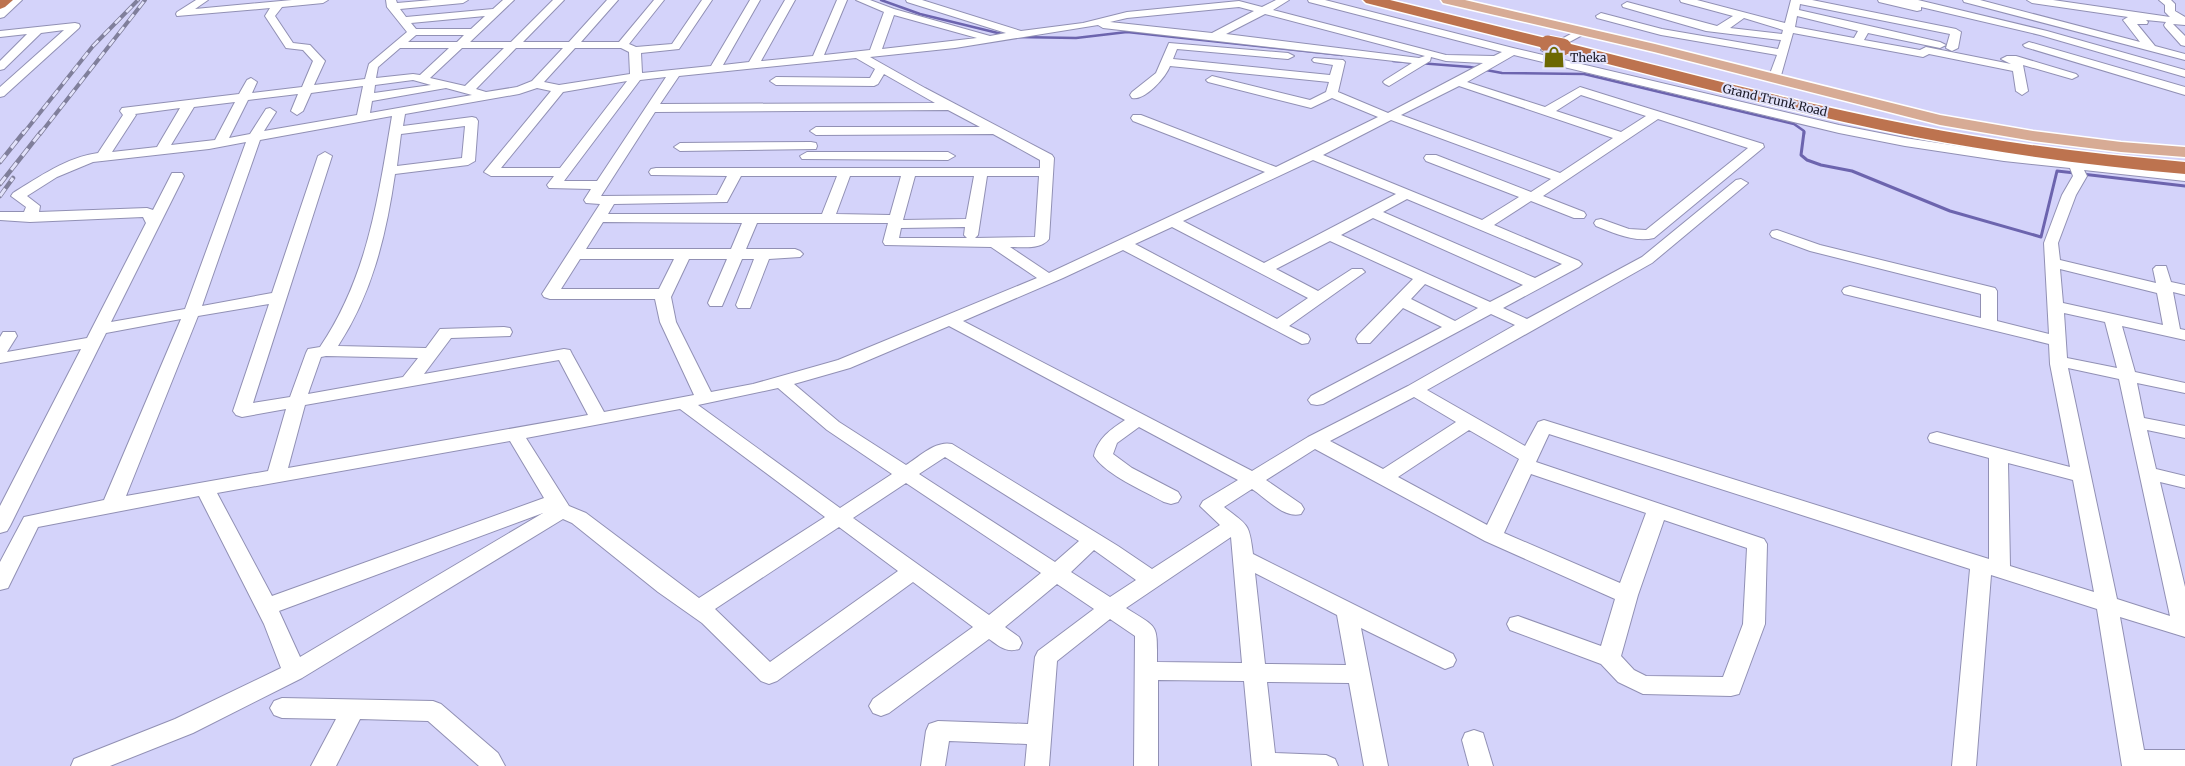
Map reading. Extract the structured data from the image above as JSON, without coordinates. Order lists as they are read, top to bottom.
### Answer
{
  "streets": {
    "highway": ["Grand Trunk Road"]
  },
  "places": {
    "shop": ["Theka"]
  }
}
